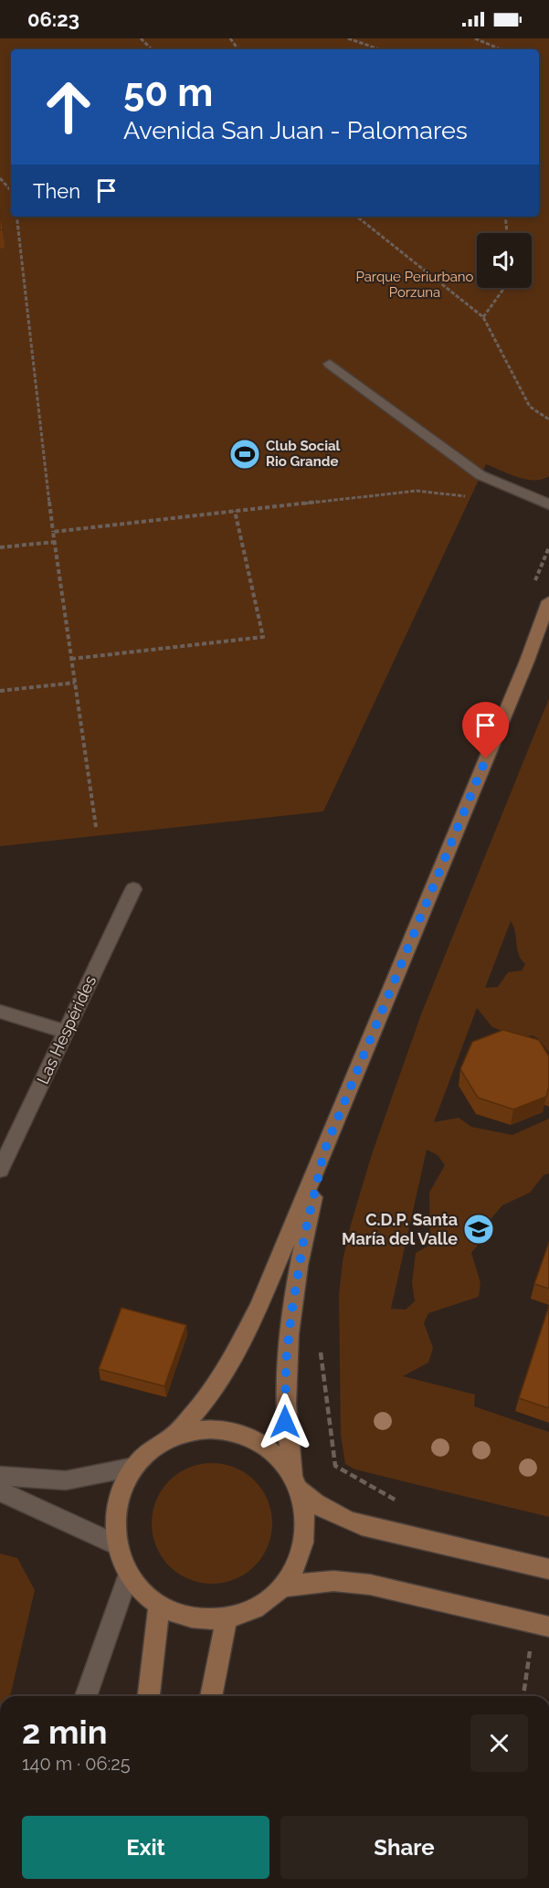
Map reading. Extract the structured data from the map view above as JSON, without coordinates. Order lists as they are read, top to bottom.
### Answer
{
  "streets": {
    "street": ["Las Hespérides"]
  },
  "parks": ["Parque Periurbano Porzuna"],
  "places": {
    "sports": ["Club Social Rio Grande"],
    "school or university": ["C.D.P. Santa María del Valle"]
  },
  "page": {
    "status": "06:23",
    "turn": ["50 m", "Avenida San Juan - Palomares"],
    "then": "Then",
    "heading": ["2 min", "140 m · 06:25"],
    "buttons": ["Exit", "Share"]
  }
}
